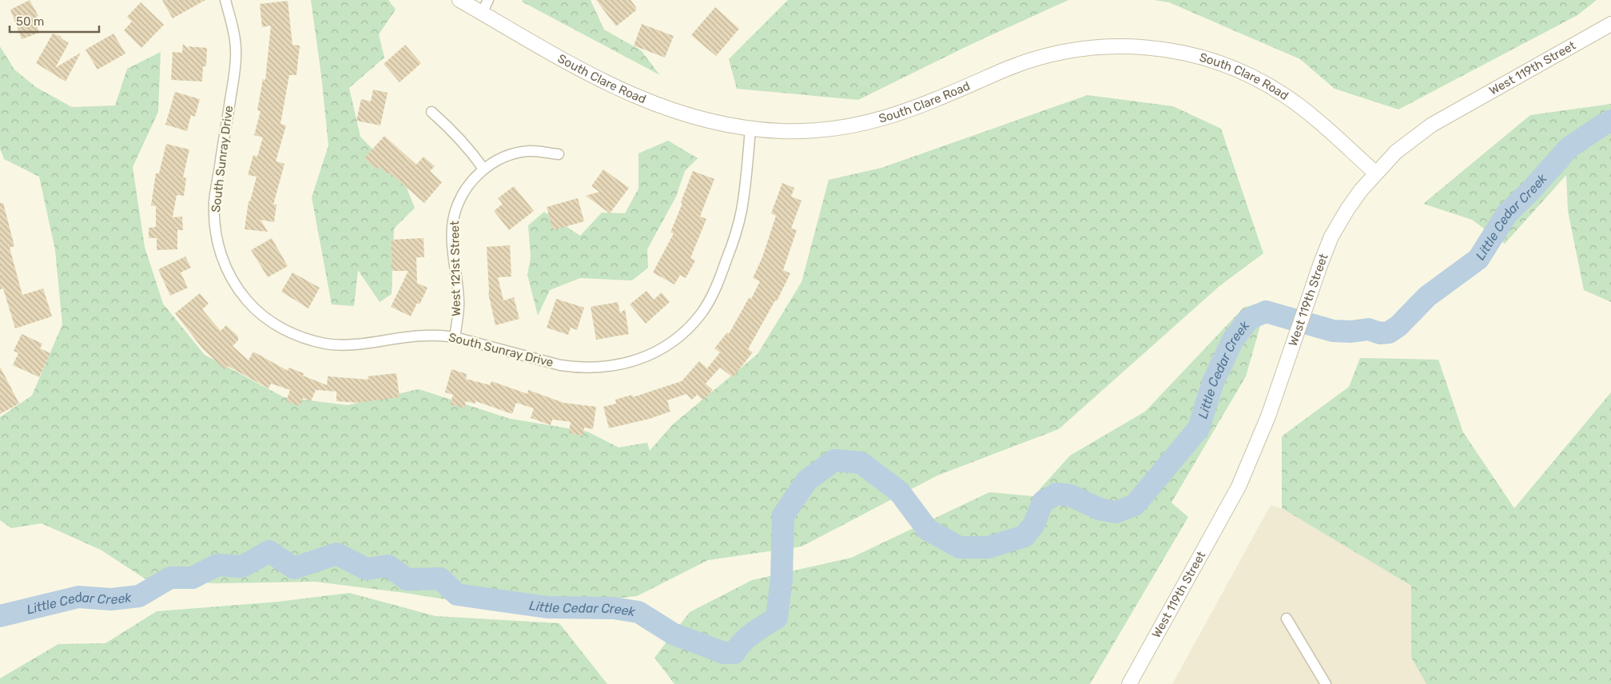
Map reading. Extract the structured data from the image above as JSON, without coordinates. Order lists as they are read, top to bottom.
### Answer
{
  "streets": {
    "street": [
      "West 119th Street",
      "South Clare Road",
      "South Sunray Drive",
      "West 121st Street"
    ]
  },
  "crossings": [
    ["West 119th Street", "South Clare Road"],
    ["South Clare Road", "South Sunray Drive"],
    ["South Sunray Drive", "West 121st Street"]
  ],
  "water": ["Little Cedar Creek"],
  "scale_bar": "50 m"
}
